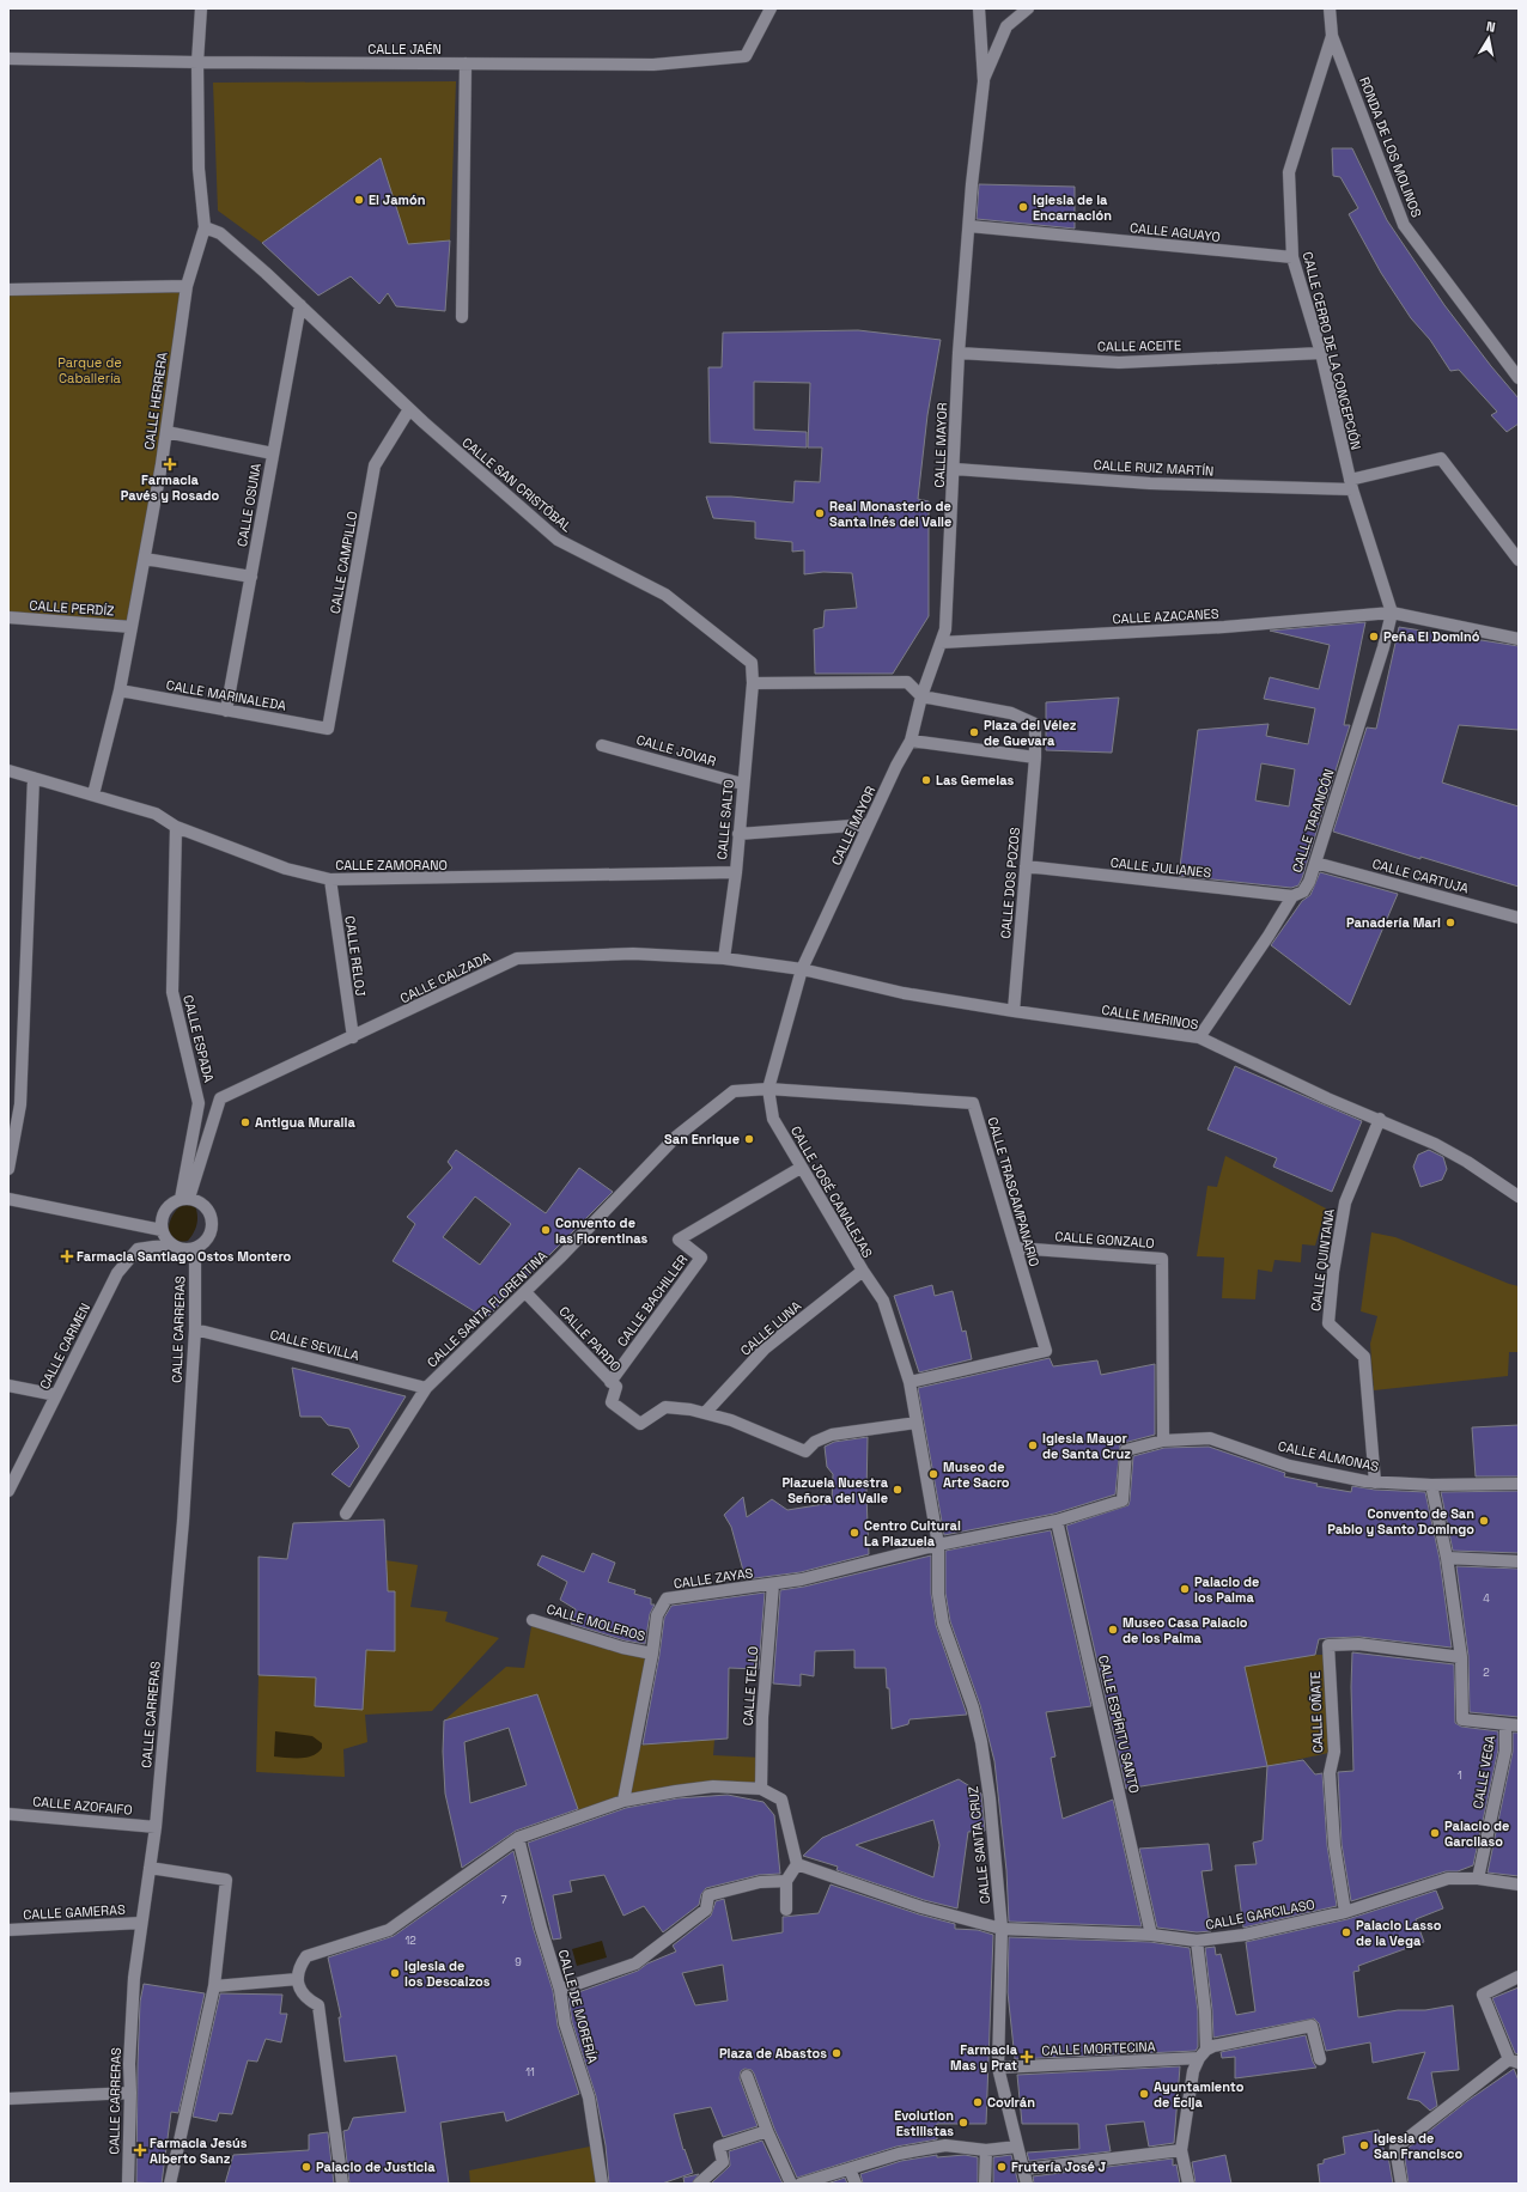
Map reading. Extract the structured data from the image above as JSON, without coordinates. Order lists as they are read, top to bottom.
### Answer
{
  "streets": {
    "street": [
      "CALLE JAÉN",
      "RONDA DE LOS MOLINOS",
      "CALLE AGUAYO",
      "CALLE ACEITE",
      "CALLE CERRO DE LA CONCEPCIÓN",
      "CALLE HERRERA",
      "CALLE MAYOR",
      "CALLE RUIZ MARTÍN",
      "CALLE SAN CRISTÓBAL",
      "CALLE OSUNA",
      "CALLE CAMPILLO",
      "CALLE PERDÍZ",
      "CALLE AZACANES",
      "CALLE MARINALEDA",
      "CALLE JOVAR",
      "CALLE SALTO",
      "CALLE TARANCÓN",
      "CALLE ZAMORANO",
      "CALLE JULIANES",
      "CALLE CARTUJA",
      "CALLE DOS POZOS",
      "CALLE RELOJ",
      "CALLE CALZADA",
      "CALLE MERINOS",
      "CALLE ESPADA",
      "CALLE JOSÉ CANALEJAS",
      "CALLE TRASCAMPANARIO",
      "CALLE GONZALO",
      "CALLE QUINTANA",
      "CALLE BACHILLER",
      "CALLE SANTA FLORENTINA",
      "CALLE LUNA",
      "CALLE CARRERAS",
      "CALLE PARDO",
      "CALLE SEVILLA",
      "CALLE CARMEN",
      "CALLE ALMONAS",
      "CALLE ZAYAS",
      "CALLE MOLEROS",
      "CALLE TELLO",
      "CALLE OÑATE",
      "CALLE ESPÍRITU SANTO",
      "CALLE VEGA",
      "CALLE AZOFAIFO",
      "CALLE SANTA CRUZ",
      "CALLE GAMERAS",
      "CALLE GARCILASO",
      "CALLE DE MORERÍA",
      "CALLE MORTECINA"
    ]
  },
  "crossings": [
    ["CALLE JAÉN", "CALLE HERRERA"],
    ["RONDA DE LOS MOLINOS", "CALLE CERRO DE LA CONCEPCIÓN"],
    ["CALLE AGUAYO", "CALLE CERRO DE LA CONCEPCIÓN"],
    ["CALLE AGUAYO", "CALLE MAYOR"],
    ["CALLE ACEITE", "CALLE CERRO DE LA CONCEPCIÓN"],
    ["CALLE ACEITE", "CALLE MAYOR"],
    ["CALLE CERRO DE LA CONCEPCIÓN", "CALLE RUIZ MARTÍN"],
    ["CALLE CERRO DE LA CONCEPCIÓN", "CALLE AZACANES"],
    ["CALLE CERRO DE LA CONCEPCIÓN", "CALLE TARANCÓN"],
    ["CALLE HERRERA", "CALLE SAN CRISTÓBAL"],
    ["CALLE HERRERA", "CALLE PERDÍZ"],
    ["CALLE HERRERA", "CALLE MARINALEDA"],
    ["CALLE HERRERA", "CALLE ZAMORANO"],
    ["CALLE MAYOR", "CALLE RUIZ MARTÍN"],
    ["CALLE MAYOR", "CALLE AZACANES"],
    ["CALLE MAYOR", "CALLE DOS POZOS"],
    ["CALLE MAYOR", "CALLE CALZADA"],
    ["CALLE MAYOR", "CALLE MERINOS"],
    ["CALLE MAYOR", "CALLE JOSÉ CANALEJAS"],
    ["CALLE SAN CRISTÓBAL", "CALLE OSUNA"],
    ["CALLE SAN CRISTÓBAL", "CALLE CAMPILLO"],
    ["CALLE SAN CRISTÓBAL", "CALLE SALTO"],
    ["CALLE OSUNA", "CALLE MARINALEDA"],
    ["CALLE CAMPILLO", "CALLE MARINALEDA"],
    ["CALLE AZACANES", "CALLE TARANCÓN"],
    ["CALLE JOVAR", "CALLE SALTO"],
    ["CALLE SALTO", "CALLE ZAMORANO"],
    ["CALLE SALTO", "CALLE CALZADA"],
    ["CALLE TARANCÓN", "CALLE JULIANES"],
    ["CALLE TARANCÓN", "CALLE CARTUJA"],
    ["CALLE TARANCÓN", "CALLE MERINOS"],
    ["CALLE ZAMORANO", "CALLE RELOJ"],
    ["CALLE ZAMORANO", "CALLE ESPADA"],
    ["CALLE JULIANES", "CALLE DOS POZOS"],
    ["CALLE DOS POZOS", "CALLE MERINOS"],
    ["CALLE RELOJ", "CALLE CALZADA"],
    ["CALLE CALZADA", "CALLE MERINOS"],
    ["CALLE CALZADA", "CALLE ESPADA"],
    ["CALLE CALZADA", "CALLE JOSÉ CANALEJAS"],
    ["CALLE CALZADA", "CALLE CARRERAS"],
    ["CALLE CALZADA", "CALLE CARMEN"],
    ["CALLE MERINOS", "CALLE JOSÉ CANALEJAS"],
    ["CALLE MERINOS", "CALLE QUINTANA"],
    ["CALLE ESPADA", "CALLE CARRERAS"],
    ["CALLE ESPADA", "CALLE CARMEN"],
    ["CALLE JOSÉ CANALEJAS", "CALLE TRASCAMPANARIO"],
    ["CALLE JOSÉ CANALEJAS", "CALLE BACHILLER"],
    ["CALLE JOSÉ CANALEJAS", "CALLE SANTA FLORENTINA"],
    ["CALLE JOSÉ CANALEJAS", "CALLE LUNA"],
    ["CALLE TRASCAMPANARIO", "CALLE GONZALO"],
    ["CALLE TRASCAMPANARIO", "CALLE SANTA FLORENTINA"],
    ["CALLE GONZALO", "CALLE ALMONAS"],
    ["CALLE QUINTANA", "CALLE ALMONAS"],
    ["CALLE BACHILLER", "CALLE PARDO"],
    ["CALLE SANTA FLORENTINA", "CALLE PARDO"],
    ["CALLE SANTA FLORENTINA", "CALLE SEVILLA"],
    ["CALLE LUNA", "CALLE PARDO"],
    ["CALLE CARRERAS", "CALLE SEVILLA"],
    ["CALLE CARRERAS", "CALLE CARMEN"],
    ["CALLE CARRERAS", "CALLE AZOFAIFO"],
    ["CALLE CARRERAS", "CALLE GAMERAS"],
    ["CALLE ALMONAS", "CALLE ZAYAS"],
    ["CALLE ALMONAS", "CALLE ESPÍRITU SANTO"],
    ["CALLE ZAYAS", "CALLE MOLEROS"],
    ["CALLE ZAYAS", "CALLE TELLO"],
    ["CALLE ZAYAS", "CALLE ESPÍRITU SANTO"],
    ["CALLE ZAYAS", "CALLE SANTA CRUZ"],
    ["CALLE OÑATE", "CALLE GARCILASO"],
    ["CALLE ESPÍRITU SANTO", "CALLE GARCILASO"],
    ["CALLE VEGA", "CALLE GARCILASO"],
    ["CALLE SANTA CRUZ", "CALLE GARCILASO"],
    ["CALLE SANTA CRUZ", "CALLE MORTECINA"]
  ],
  "parks": ["Parque de Caballería"],
  "places": {
    "other": [
      "El Jamón",
      "Iglesia de la Encarnación",
      "Real Monasterio de Santa Inés del Valle",
      "Peña El Dominó",
      "Plaza del Vélez de Guevara",
      "Las Gemelas",
      "Panadería Mari",
      "Antigua Muralla",
      "San Enrique",
      "Convento de las Florentinas",
      "Iglesia Mayor de Santa Cruz",
      "Museo de Arte Sacro",
      "Plazuela Nuestra Señora del Valle",
      "Convento de San Pablo y Santo Domingo",
      "Centro Cultural La Plazuela",
      "Palacio de los Palma",
      "Museo Casa Palacio de los Palma",
      "Palacio de Garcilaso",
      "Palacio Lasso de la Vega",
      "Iglesia de los Descalzos",
      "Plaza de Abastos",
      "Ayuntamiento de Écija",
      "Covirán",
      "Evolution Estilistas",
      "Iglesia de San Francisco",
      "Palacio de Justicia",
      "Frutería José J"
    ],
    "health": [
      "Farmacia Pavés y Rosado",
      "Farmacia Santiago Ostos Montero",
      "Farmacia Mas y Prat",
      "Farmacia Jesús Alberto Sanz"
    ]
  },
  "house_numbers": [
    "4",
    "2",
    "1",
    "7",
    "12",
    "9",
    "11"
  ],
  "north": "top"
}
